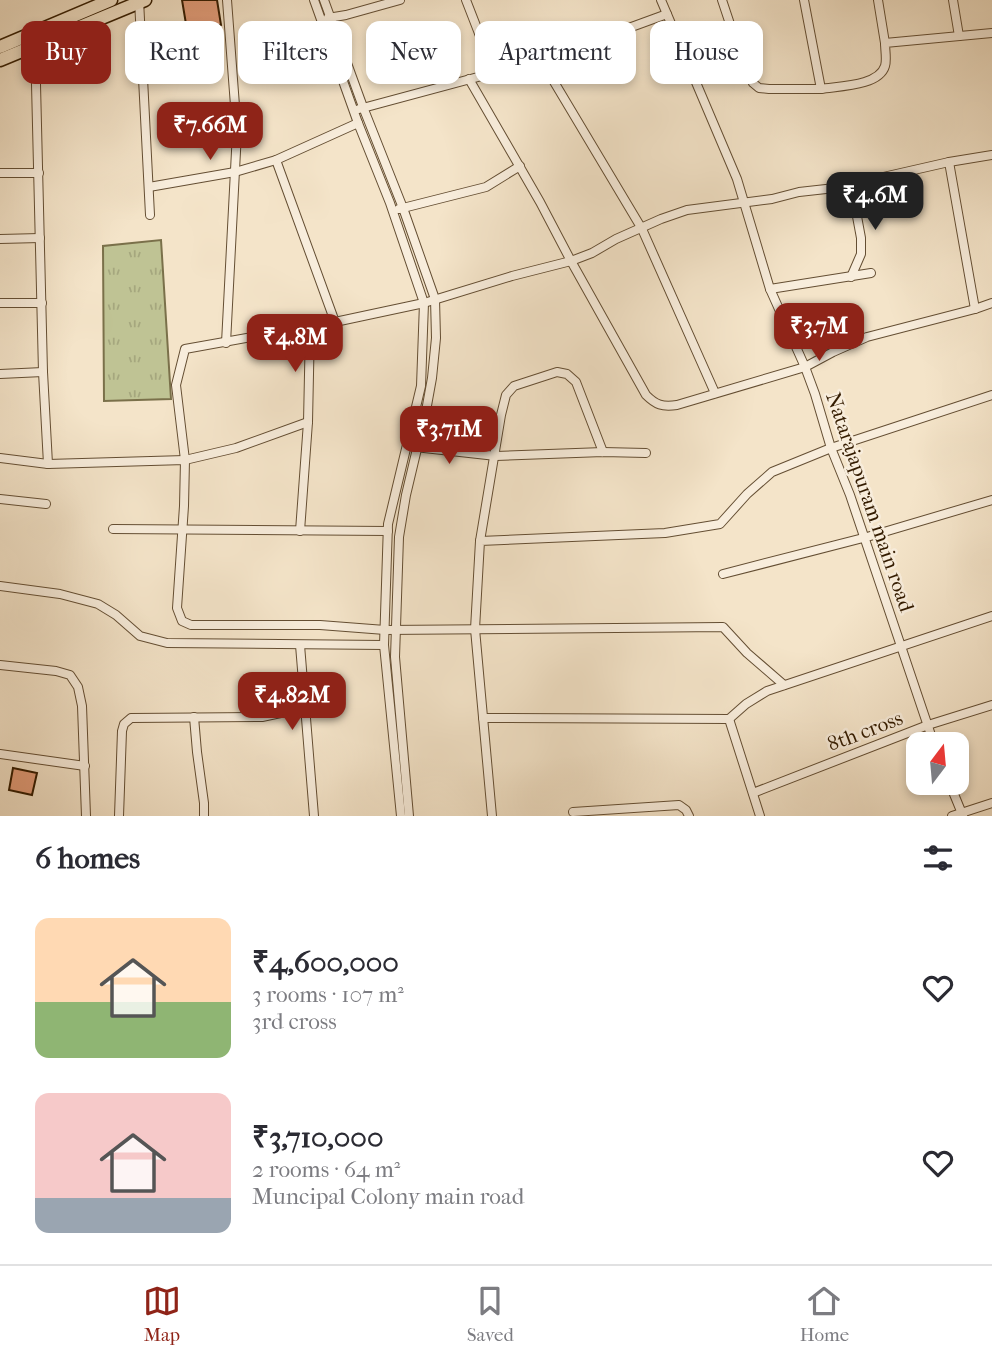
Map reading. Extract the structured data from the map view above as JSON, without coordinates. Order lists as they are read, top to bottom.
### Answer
{
  "streets": {
    "street": ["Natarajapuram main road", "8th cross"]
  },
  "crossings": [
    ["Natarajapuram main road", "8th cross"]
  ],
  "north": "top",
  "page": {
    "chip": [
      "Buy",
      "Rent",
      "Filters",
      "New",
      "Apartment",
      "House"
    ],
    "price": [
      "₹7.66M",
      "₹4.6M",
      "₹3.7M",
      "₹4.8M",
      "₹3.71M",
      "₹4.82M"
    ],
    "heading": "6 homes",
    "list": [
      {
        "name": "₹4,600,000",
        "note": "3 rooms · 107 m² · 3rd cross"
      },
      {
        "name": "₹3,710,000",
        "note": "2 rooms · 64 m² · Muncipal Colony main road"
      }
    ],
    "tabs": ["Map", "Saved", "Home"]
  }
}
